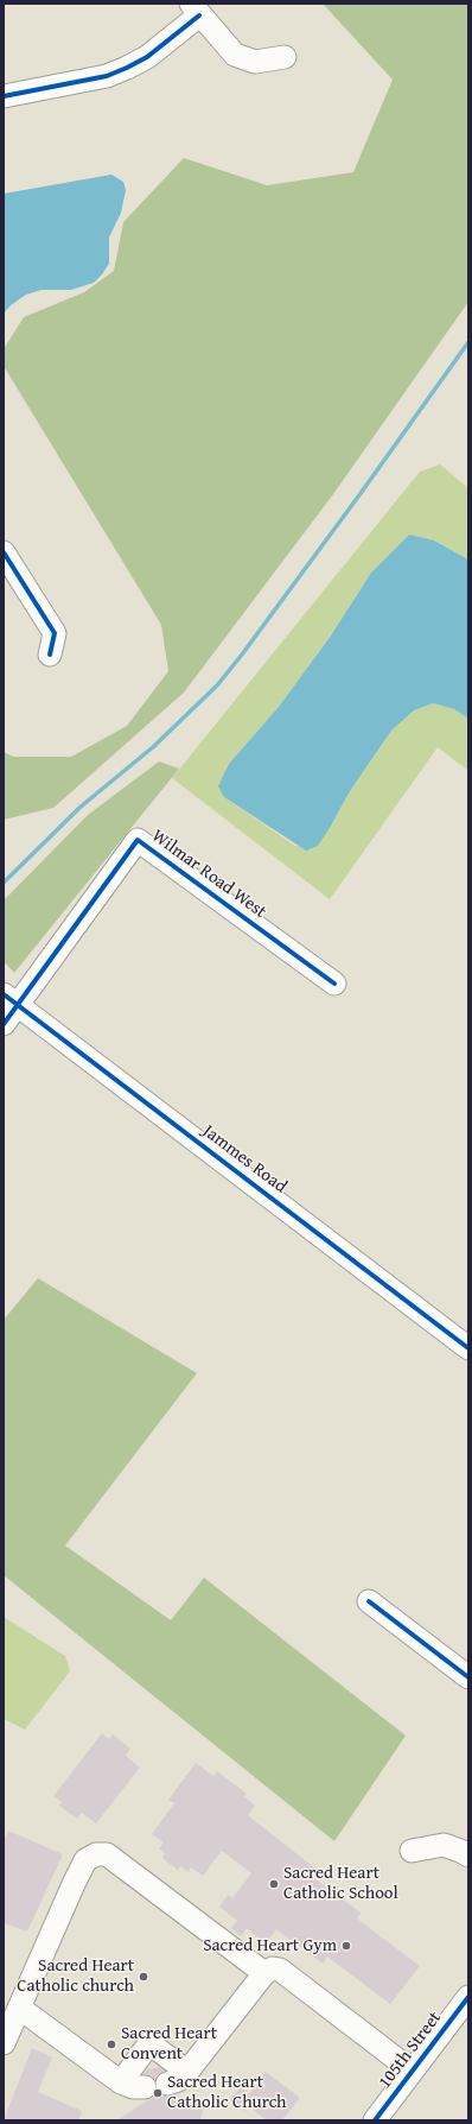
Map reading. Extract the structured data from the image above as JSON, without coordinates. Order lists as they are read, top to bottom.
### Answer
{
  "streets": {
    "street": ["Wilmar Road West", "Jammes Road", "105th Street"]
  },
  "crossings": [
    ["Wilmar Road West", "Jammes Road"]
  ],
  "places": [
    "Sacred Heart Catholic School",
    "Sacred Heart Gym",
    "Sacred Heart Catholic church",
    "Sacred Heart Convent",
    "Sacred Heart Catholic Church"
  ]
}
